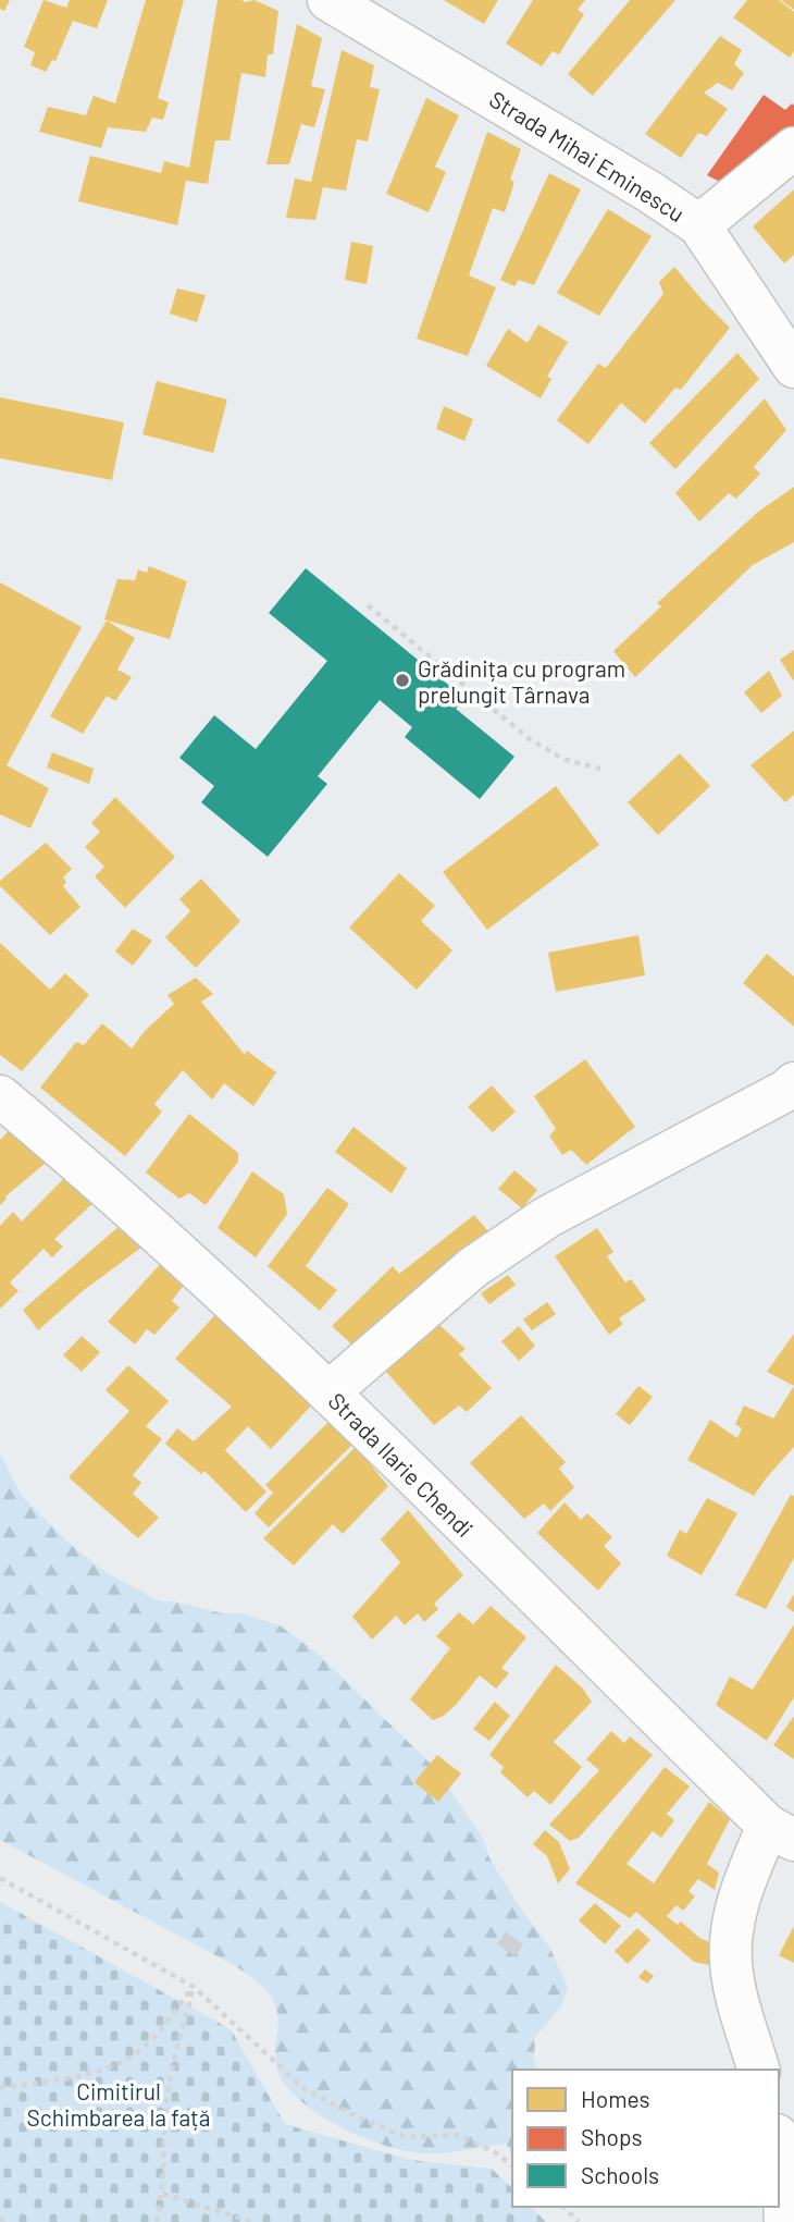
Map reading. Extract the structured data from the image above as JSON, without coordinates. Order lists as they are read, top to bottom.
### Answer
{
  "streets": {
    "street": ["Strada Mihai Eminescu", "Strada Ilarie Chendi"]
  },
  "parks": ["Cimitirul Schimbarea la față"],
  "places": ["Grădinița cu program prelungit Târnava"],
  "legend": ["Homes", "Shops", "Schools"]
}
